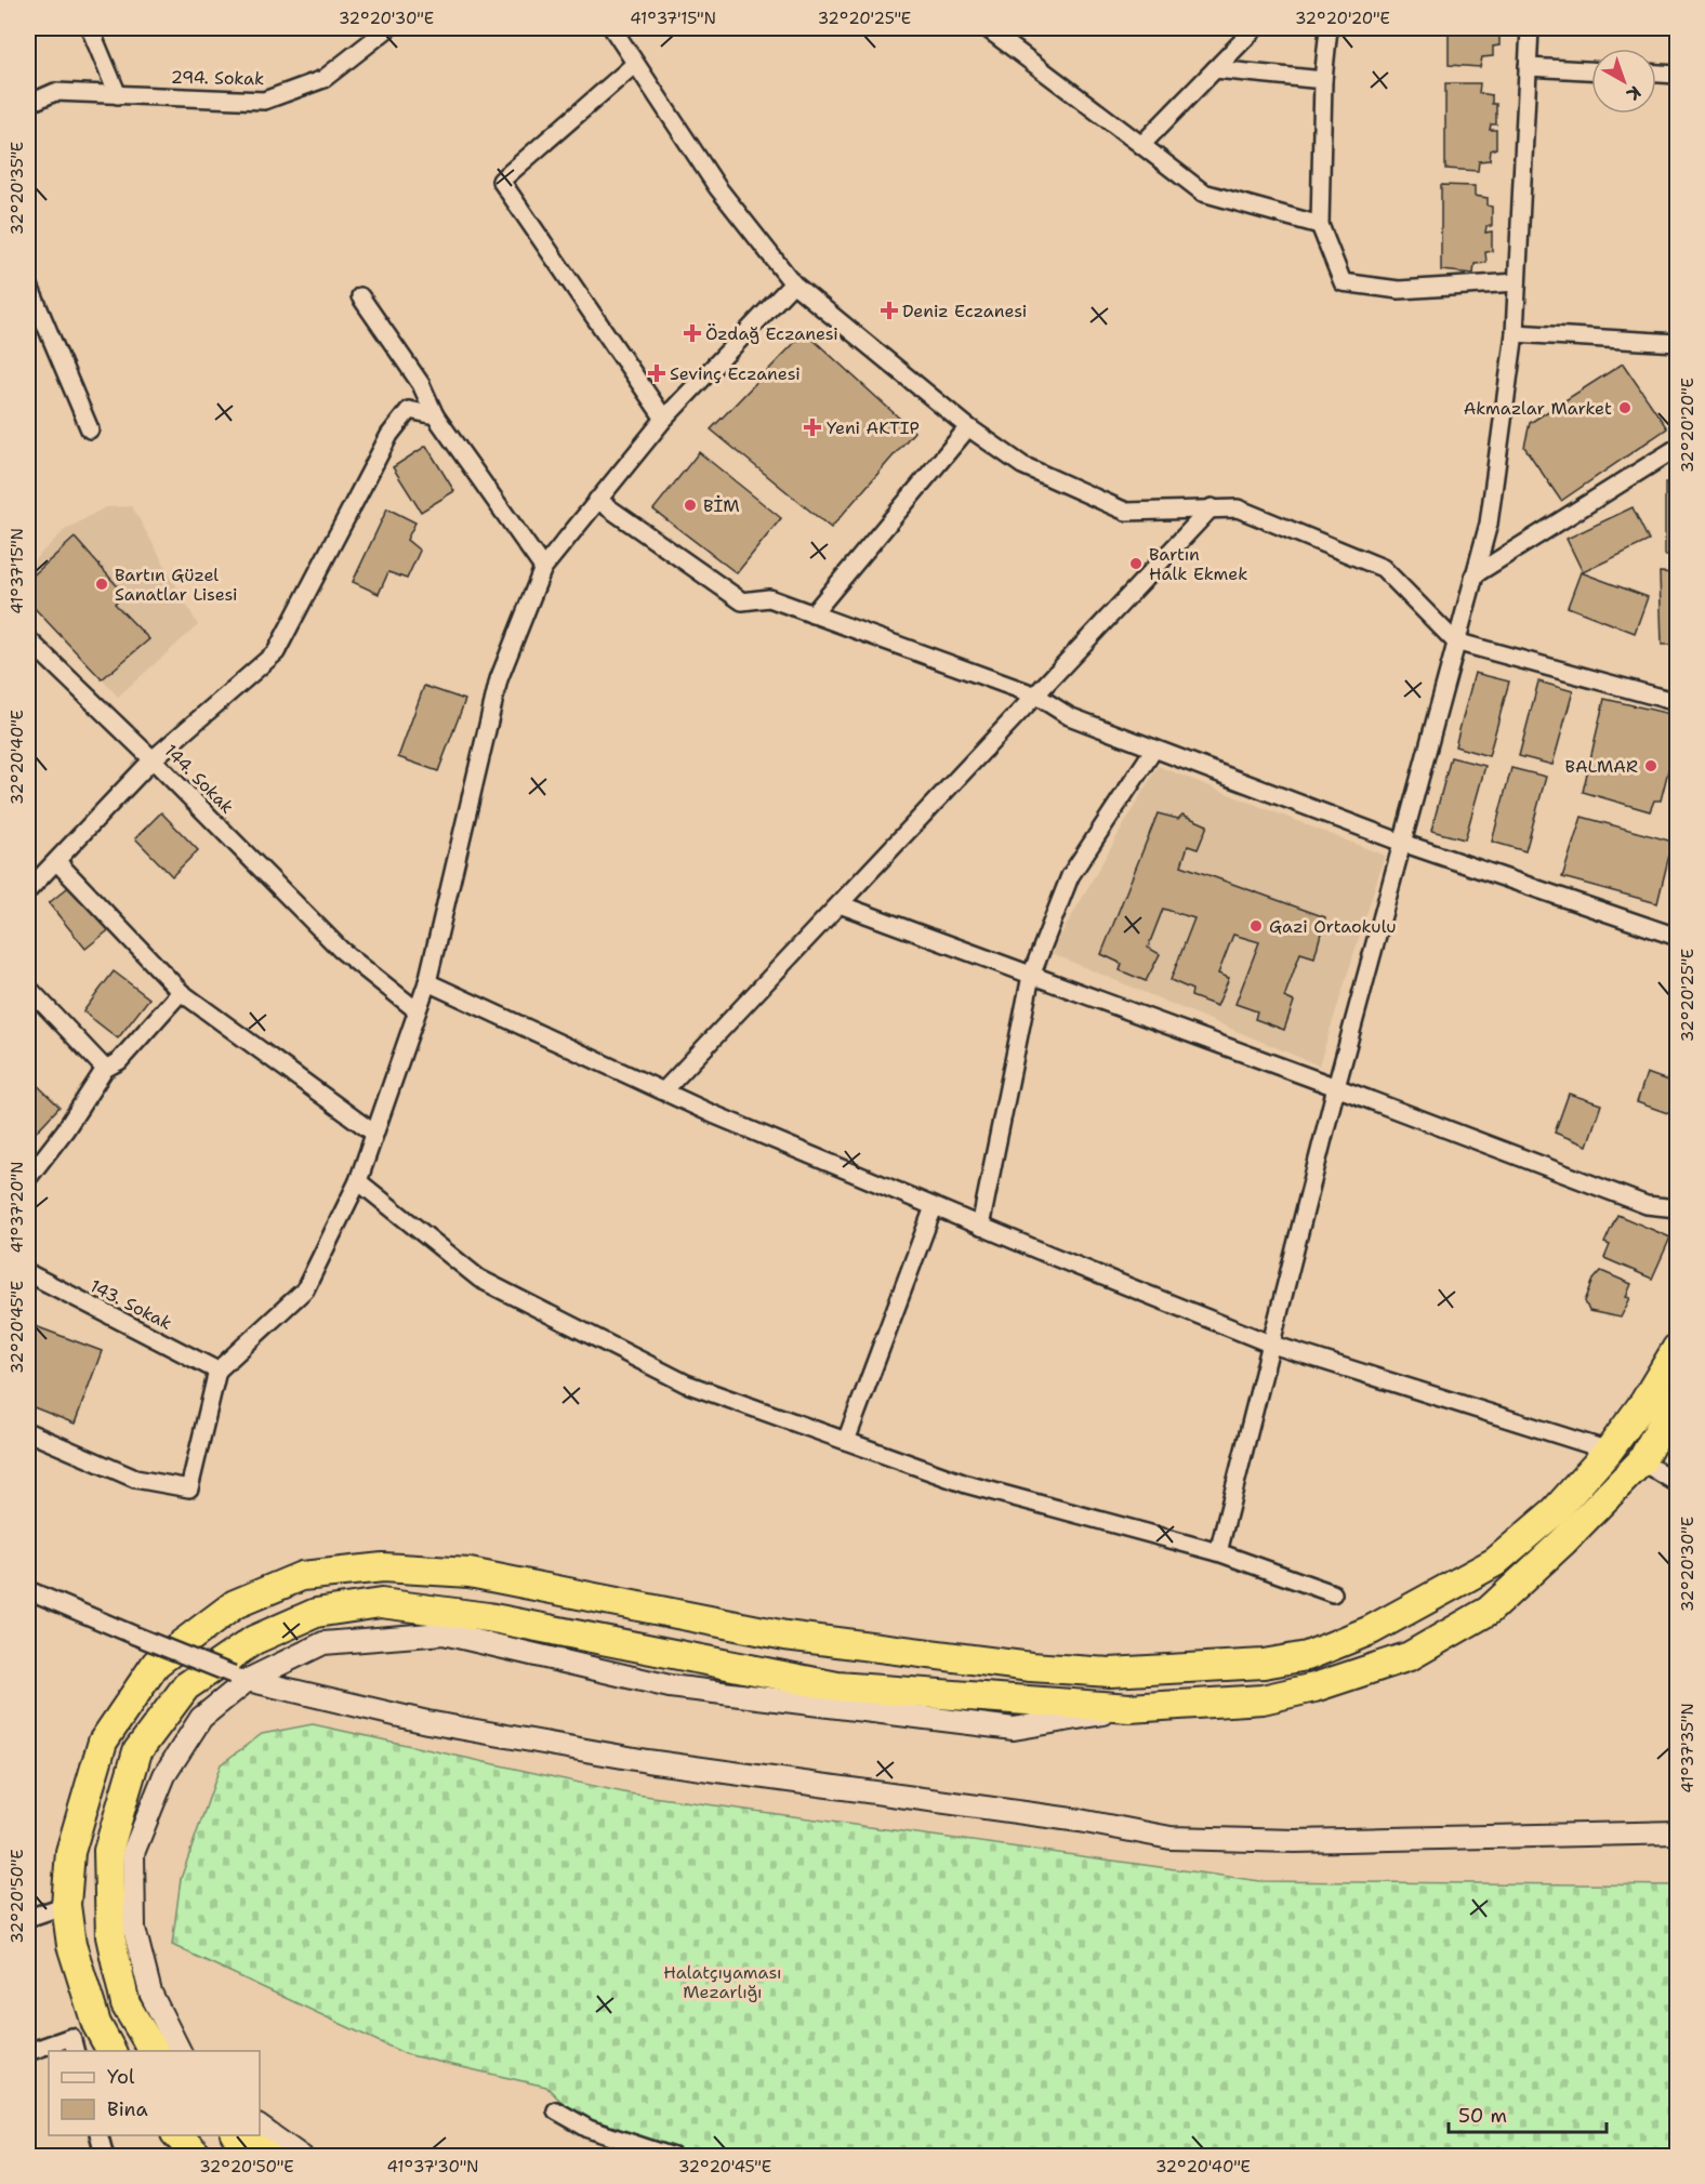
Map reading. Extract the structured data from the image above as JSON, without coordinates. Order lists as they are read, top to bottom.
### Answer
{
  "streets": {
    "street": ["294. Sokak", "144. Sokak", "143. Sokak"]
  },
  "parks": ["Halatçıyaması Mezarlığı"],
  "places": {
    "health": [
      "Deniz Eczanesi",
      "Özdağ Eczanesi",
      "Sevinç Eczanesi",
      "Yeni AKTIP"
    ],
    "other": [
      "Akmazlar Market",
      "BİM",
      "Bartın Halk Ekmek",
      "Bartın Güzel Sanatlar Lisesi",
      "BALMAR",
      "Gazi Ortaokulu"
    ]
  },
  "legend": ["Yol", "Bina"],
  "scale_bar": "50 m",
  "north": "bottom right",
  "coordinates": [
    "32°20'30\"E",
    "41°37'15\"N",
    "32°20'25\"E",
    "32°20'20\"E",
    "32°20'35\"E",
    "32°20'40\"E",
    "41°37'20\"N",
    "32°20'45\"E",
    "41°37'35\"N",
    "32°20'50\"E",
    "41°37'30\"N"
  ]
}
